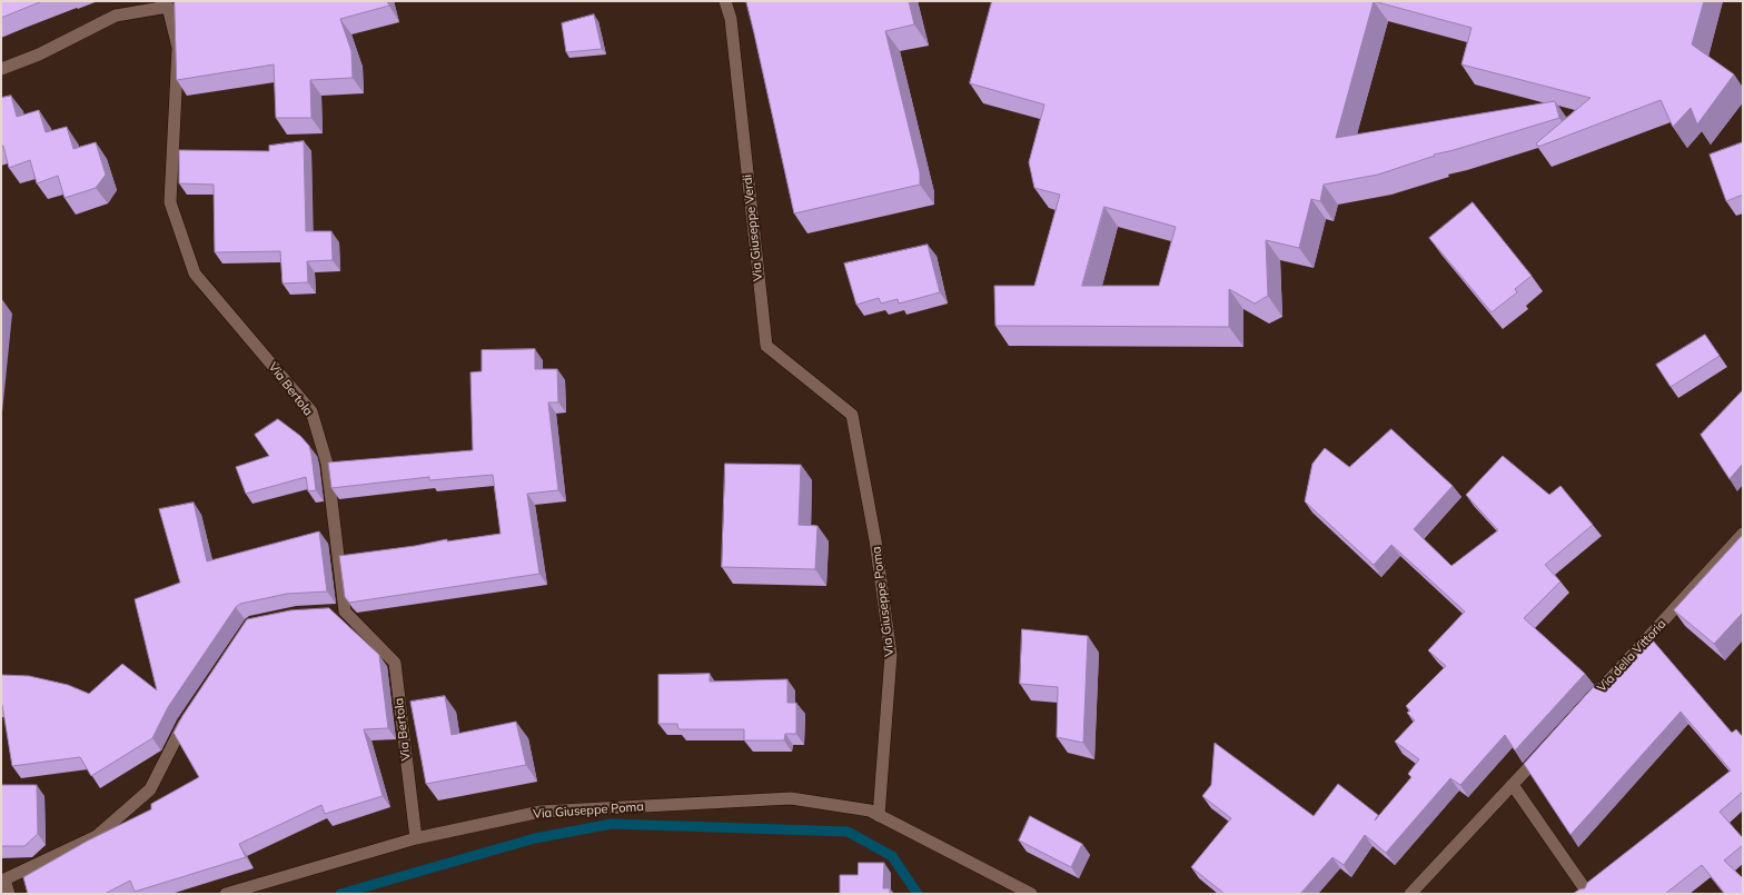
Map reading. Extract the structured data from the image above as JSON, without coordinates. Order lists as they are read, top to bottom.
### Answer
{
  "streets": {
    "street": [
      "Via Giuseppe Verdi",
      "Via Bertola",
      "Via Giuseppe Poma",
      "Via della Vittoria"
    ]
  },
  "crossings": [
    ["Via Giuseppe Verdi", "Via Giuseppe Poma"],
    ["Via Bertola", "Via Giuseppe Poma"]
  ]
}
